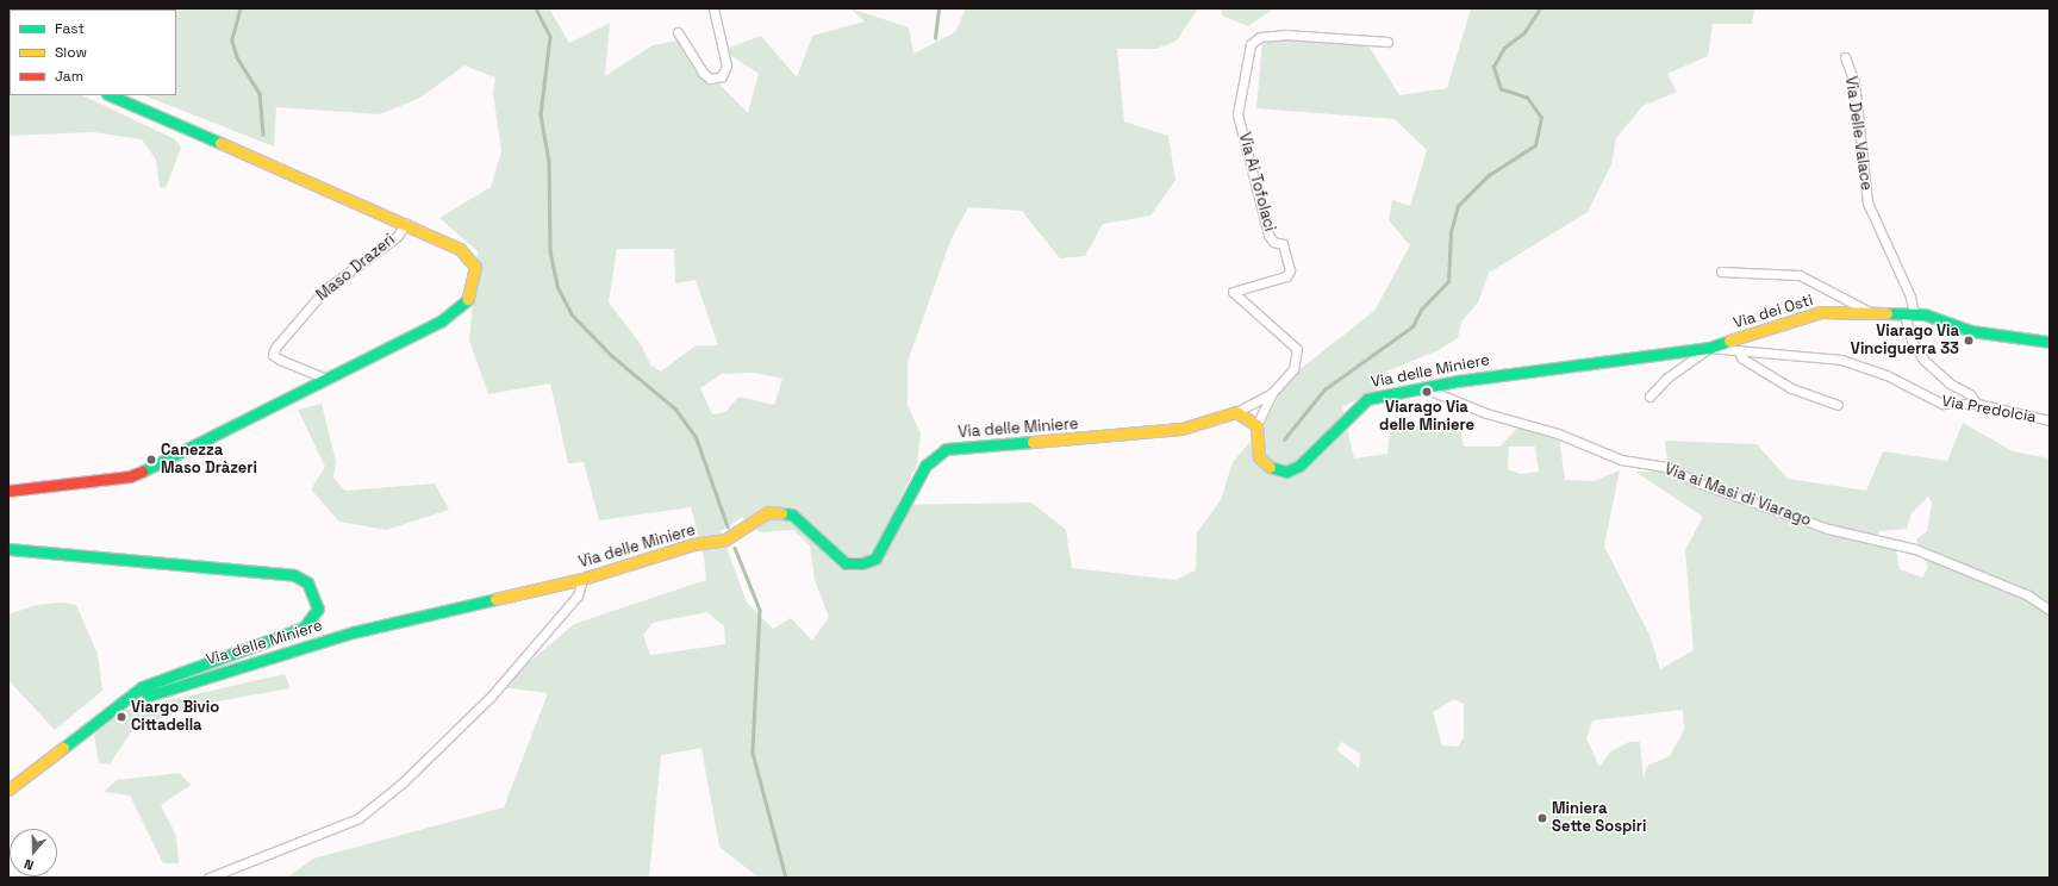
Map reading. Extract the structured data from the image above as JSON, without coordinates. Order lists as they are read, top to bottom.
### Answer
{
  "streets": {
    "street": [
      "Via Delle Valace",
      "Via Ai Tofolaci",
      "Maso Drazeri",
      "Via dei Osti",
      "Via delle Miniere",
      "Via Predolcia",
      "Via ai Masi di Viarago"
    ]
  },
  "crossings": [
    ["Via Delle Valace", "Via dei Osti"],
    ["Via Delle Valace", "Via Predolcia"],
    ["Via Ai Tofolaci", "Via delle Miniere"],
    ["Via dei Osti", "Via delle Miniere"],
    ["Via dei Osti", "Via Predolcia"],
    ["Via delle Miniere", "Via Predolcia"],
    ["Via delle Miniere", "Via ai Masi di Viarago"]
  ],
  "places": [
    "Viarago Via Vinciguerra 33",
    "Viarago Via delle Miniere",
    "Canezza Maso Dràzeri",
    "Viargo Bivio Cittadella",
    "Miniera Sette Sospiri"
  ],
  "legend": ["Fast", "Slow", "Jam"],
  "north": "bottom"
}
